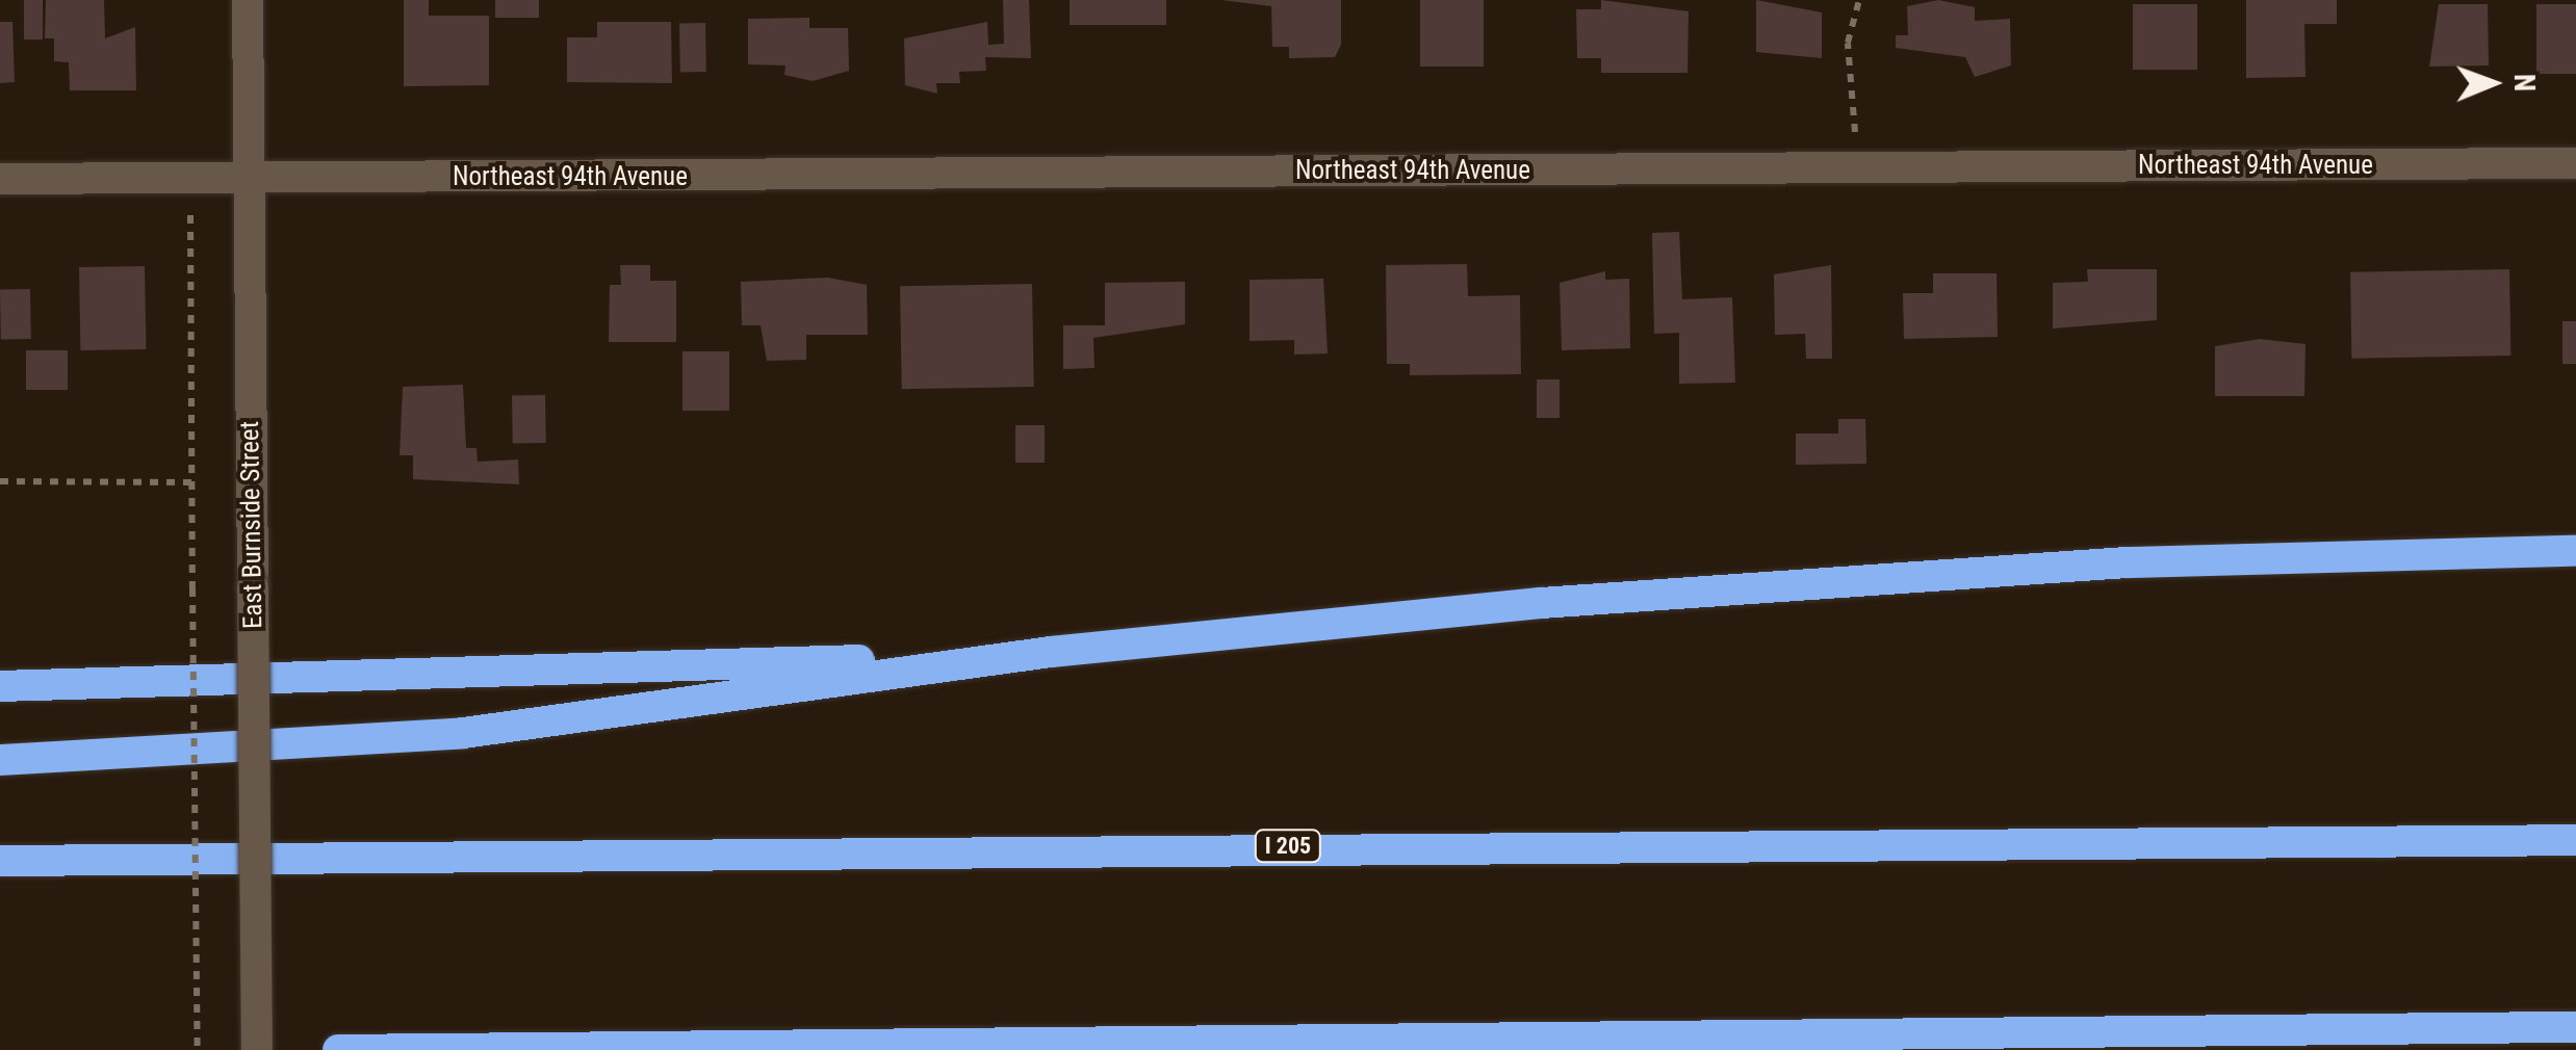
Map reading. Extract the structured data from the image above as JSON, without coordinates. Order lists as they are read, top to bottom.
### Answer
{
  "streets": {
    "highway": ["I 205"],
    "street": ["Northeast 94th Avenue", "East Burnside Street"]
  },
  "crossings": [
    ["Northeast 94th Avenue", "East Burnside Street"]
  ],
  "north": "right"
}
